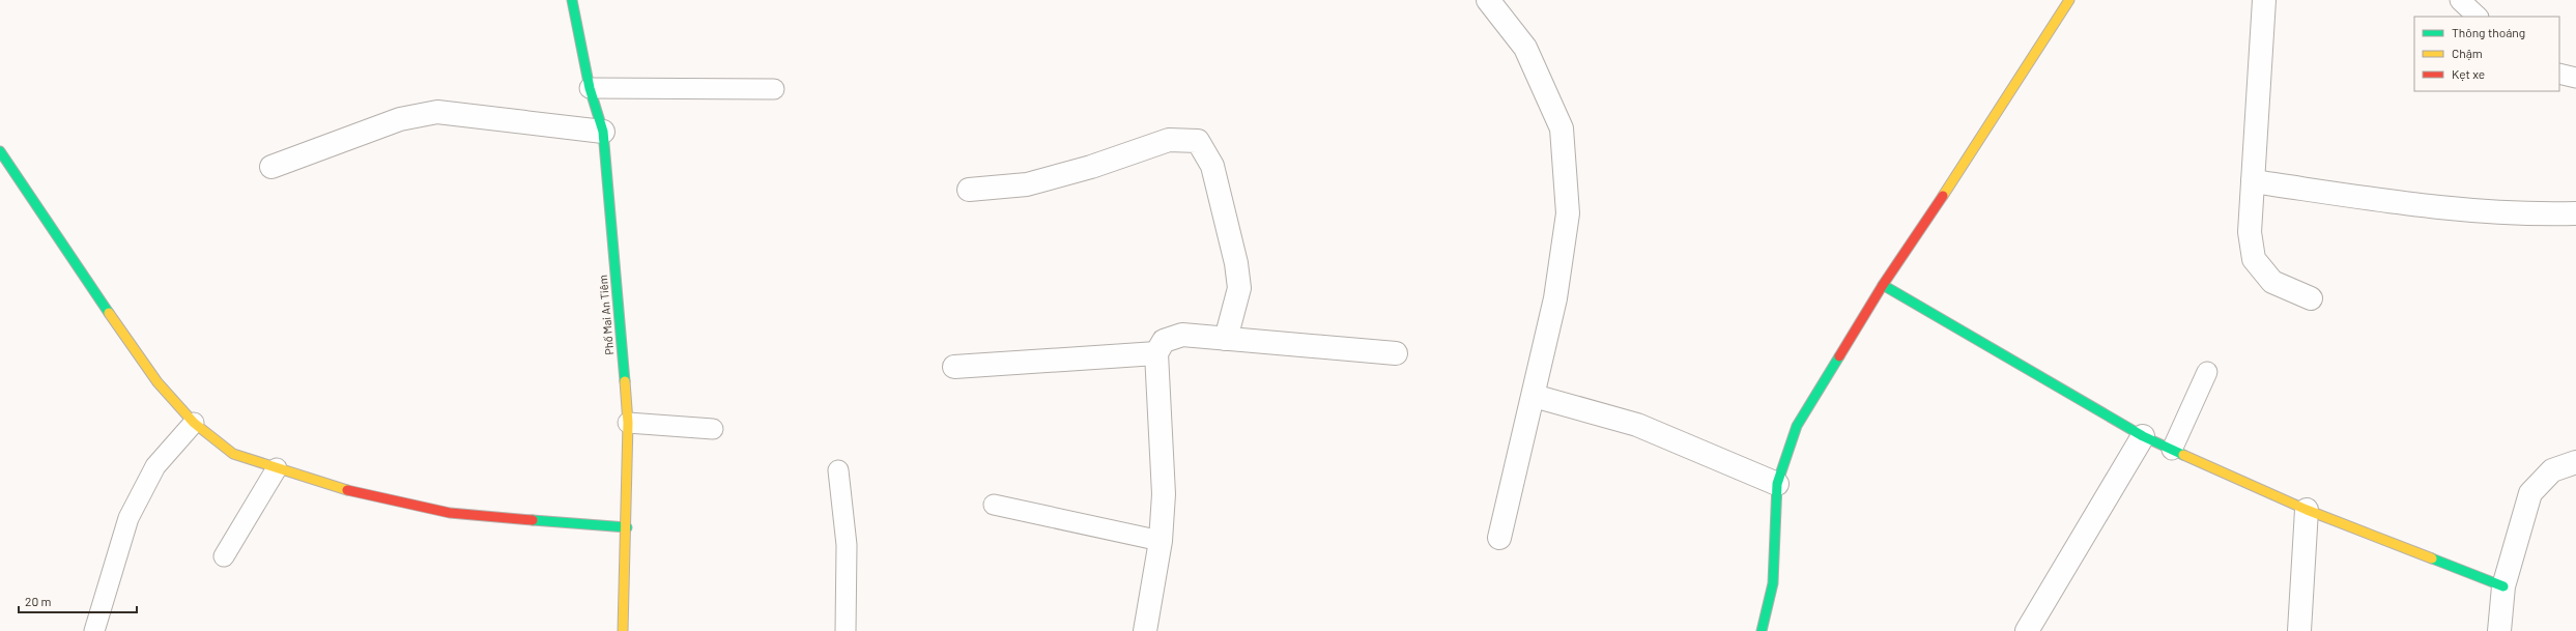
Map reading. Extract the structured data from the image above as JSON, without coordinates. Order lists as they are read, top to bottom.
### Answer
{
  "streets": {
    "street": ["Phố Mai An Tiêm"]
  },
  "legend": ["Thông thoáng", "Chậm", "Kẹt xe"],
  "scale_bar": "20 m"
}
